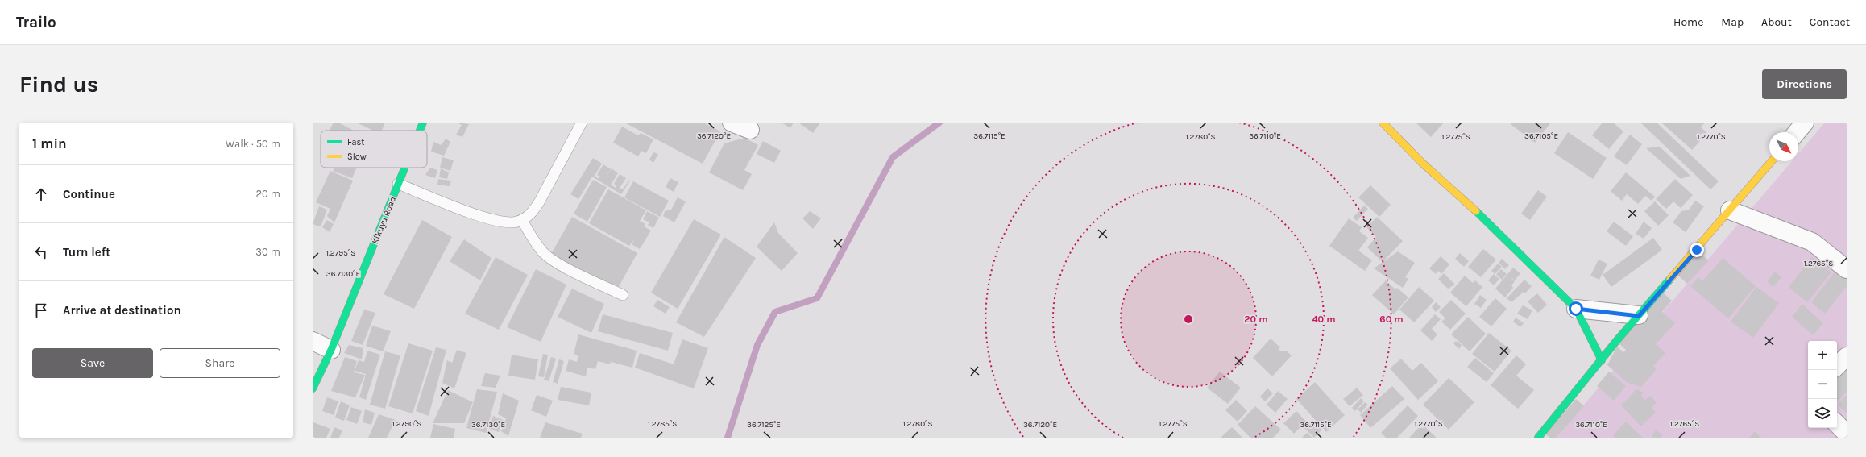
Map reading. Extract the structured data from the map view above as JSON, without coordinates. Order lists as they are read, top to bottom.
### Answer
{
  "streets": {
    "street": ["Kikuyu Road"]
  },
  "legend": ["Fast", "Slow"],
  "north": "bottom right",
  "page": {
    "header": "Trailo",
    "nav": [
      "Home",
      "Map",
      "About",
      "Contact"
    ],
    "buttons": [
      "Directions",
      ["Save", "Share"]
    ],
    "title": "Find us",
    "heading": ["1 min", "Walk · 50 m"],
    "list": [
      ["Continue", "20 m"],
      ["Turn left", "30 m"],
      "Arrive at destination"
    ],
    "map_buttons": ["+", "−"]
  },
  "coordinates": [
    "36.7120°E",
    "36.7105°E",
    "36.7115°E",
    "36.7110°E",
    "1.2780°S",
    "1.2775°S",
    "1.2770°S",
    "1.2795°S",
    "1.2765°S",
    "36.7130°E",
    "1.2790°S",
    "1.2785°S",
    "36.7125°E"
  ],
  "rings": ["20 m", "40 m", "60 m"]
}
